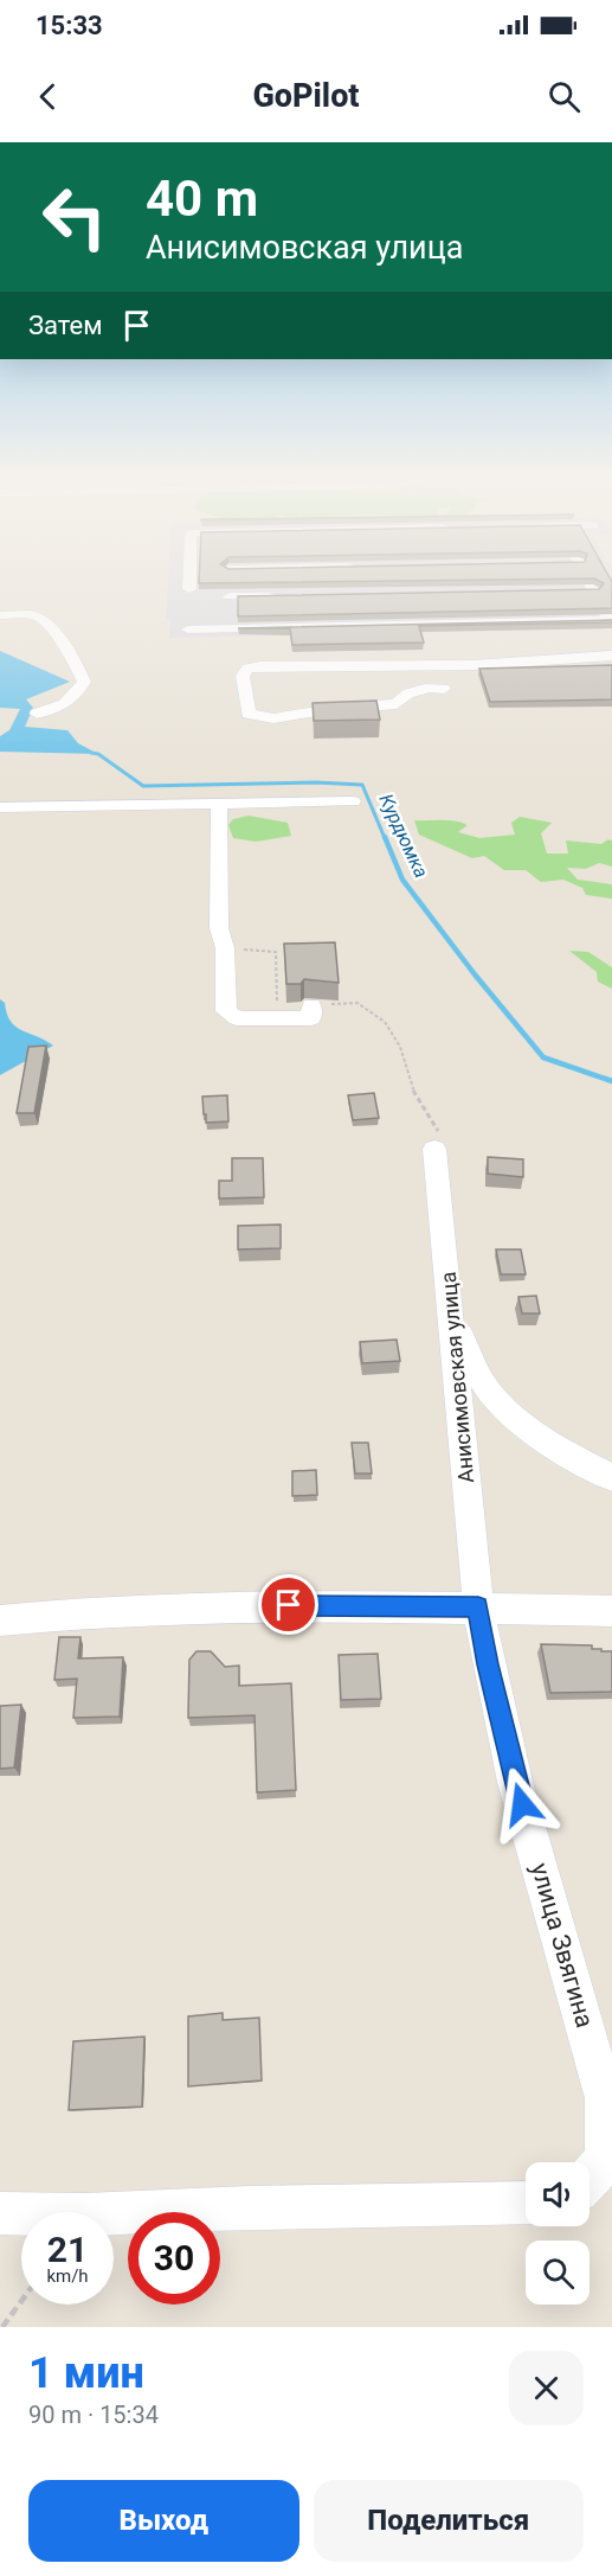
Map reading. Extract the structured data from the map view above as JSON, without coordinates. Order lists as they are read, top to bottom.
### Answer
{
  "streets": {
    "street": ["Анисимовская улица", "улица Звягина"]
  },
  "crossings": [
    ["Анисимовская улица", "улица Звягина"]
  ],
  "water": ["Курдюмка"],
  "page": {
    "status": "15:33",
    "header": "GoPilot",
    "turn": ["40 m", "Анисимовская улица"],
    "then": "Затем",
    "speed": "21 km/h",
    "limit": "30",
    "heading": ["1 мин", "90 m · 15:34"],
    "buttons": ["Выход", "Поделиться"]
  }
}
